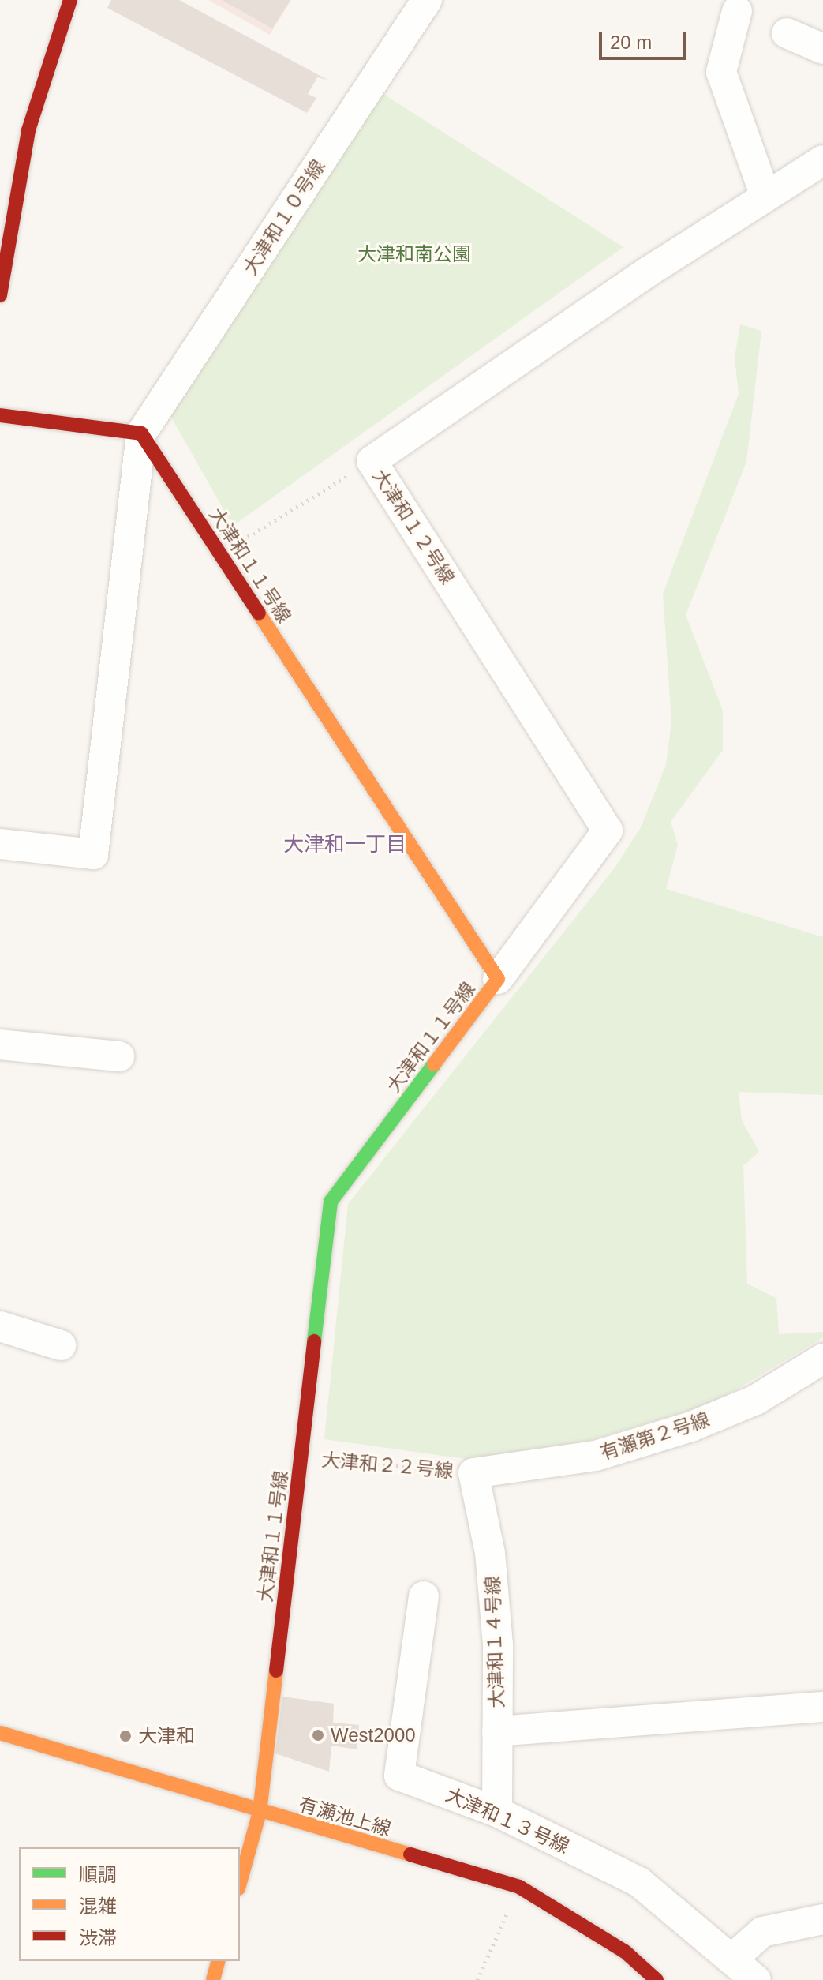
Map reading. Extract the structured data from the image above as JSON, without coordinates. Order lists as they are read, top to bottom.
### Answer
{
  "streets": {
    "street": [
      "大津和１０号線",
      "大津和１２号線",
      "大津和１１号線",
      "有瀬第２号線",
      "大津和１４号線",
      "有瀬池上線",
      "大津和１３号線"
    ],
    "path": ["大津和２２号線"]
  },
  "crossings": [
    ["大津和１０号線", "大津和１１号線"],
    ["大津和１２号線", "大津和１１号線"],
    ["大津和１１号線", "大津和２２号線"],
    ["大津和１１号線", "有瀬池上線"],
    ["有瀬第２号線", "大津和２２号線"],
    ["有瀬第２号線", "大津和１４号線"],
    ["大津和２２号線", "大津和１４号線"],
    ["大津和１４号線", "大津和１３号線"]
  ],
  "districts": ["大津和一丁目"],
  "parks": ["大津和南公園"],
  "places": ["West2000", "大津和"],
  "legend": ["順調", "混雑", "渋滞"],
  "scale_bar": "20 m"
}
